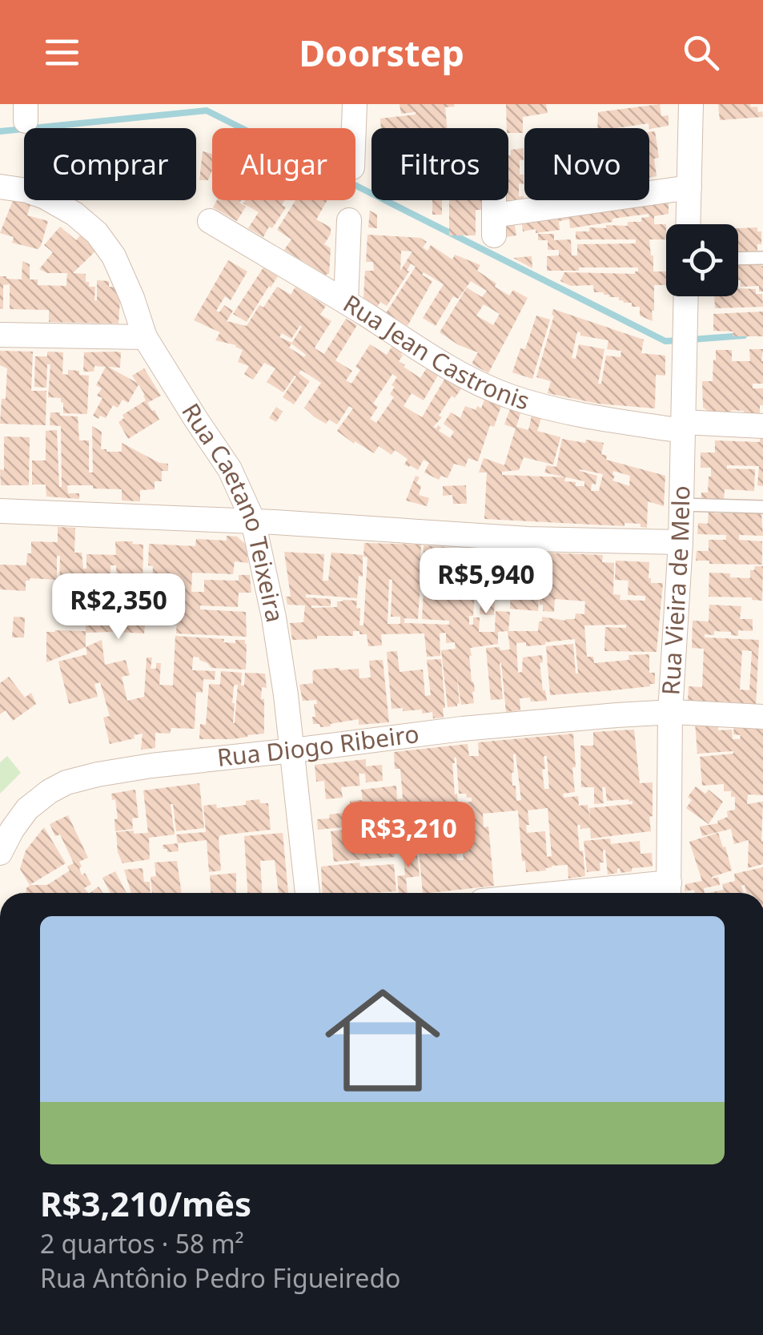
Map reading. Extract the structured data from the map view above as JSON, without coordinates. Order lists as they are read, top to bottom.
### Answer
{
  "streets": {
    "street": [
      "Rua Jean Castronis",
      "Rua Caetano Teixeira",
      "Rua Vieira de Melo",
      "Rua Diogo Ribeiro"
    ]
  },
  "crossings": [
    ["Rua Jean Castronis", "Rua Vieira de Melo"],
    ["Rua Caetano Teixeira", "Rua Diogo Ribeiro"],
    ["Rua Vieira de Melo", "Rua Diogo Ribeiro"]
  ],
  "page": {
    "header": "Doorstep",
    "chip": [
      "Comprar",
      "Alugar",
      "Filtros",
      "Novo"
    ],
    "price": ["R$5,940", "R$2,350", "R$3,210"],
    "list": [
      {
        "name": "R$3,210/mês",
        "note": "2 quartos · 58 m² · Rua Antônio Pedro Figueiredo"
      }
    ]
  }
}
